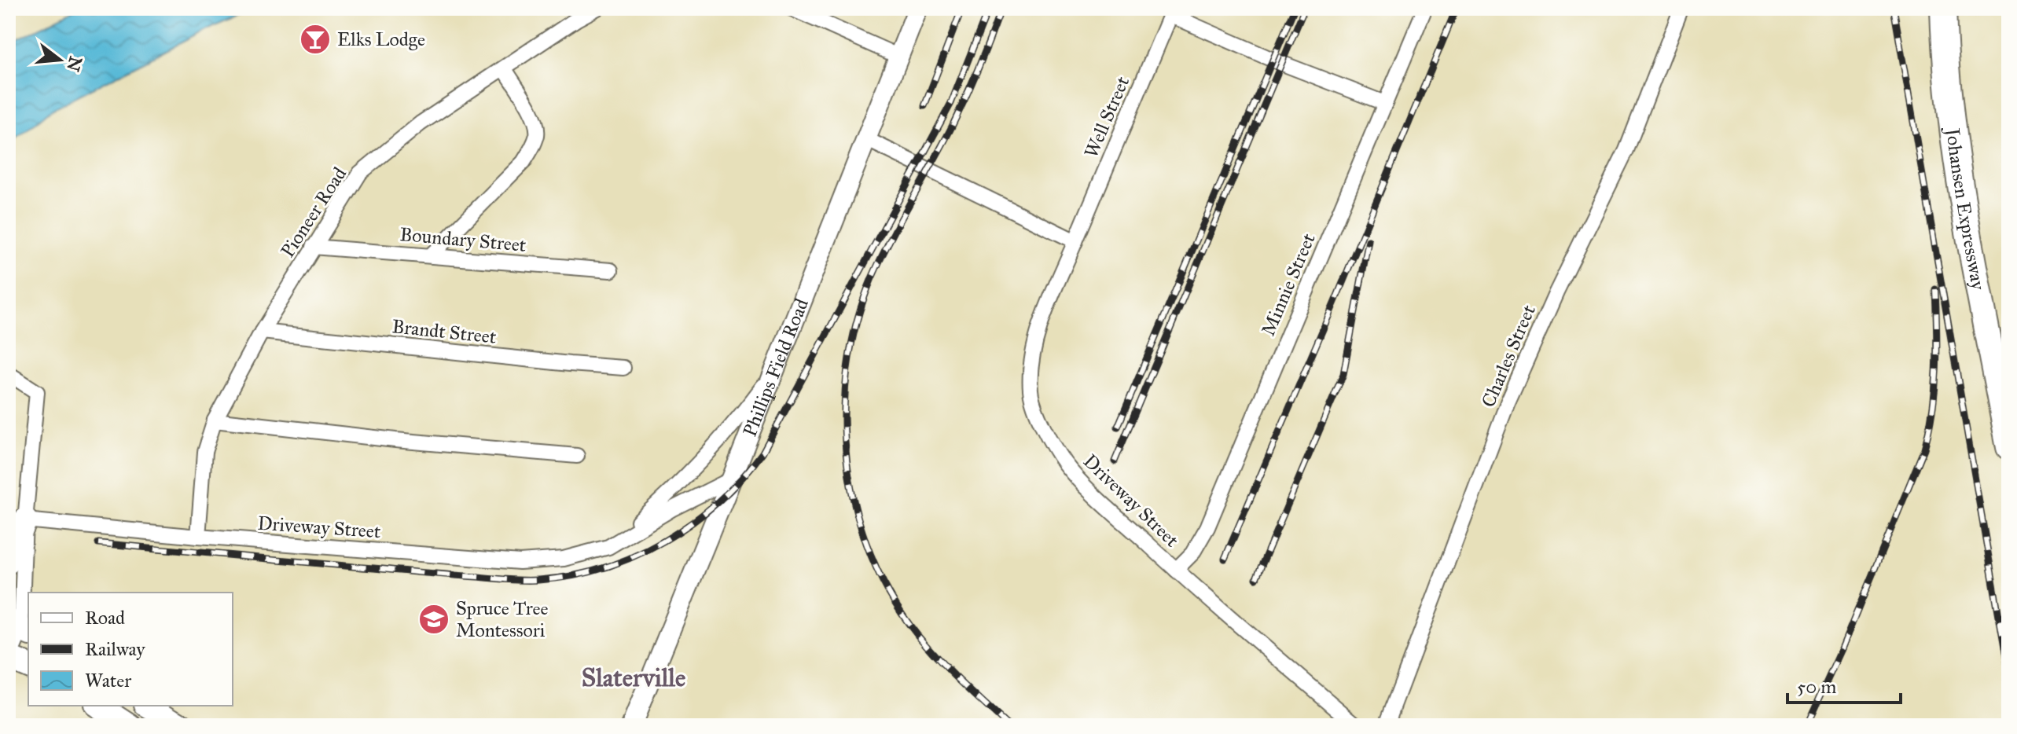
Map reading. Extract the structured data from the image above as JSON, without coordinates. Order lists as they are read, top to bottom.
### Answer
{
  "streets": {
    "highway": ["Johansen Expressway"],
    "street": [
      "Well Street",
      "Pioneer Road",
      "Boundary Street",
      "Minnie Street",
      "Brandt Street",
      "Charles Street",
      "Phillips Field Road",
      "Driveway Street"
    ]
  },
  "crossings": [
    ["Well Street", "Driveway Street"],
    ["Pioneer Road", "Boundary Street"],
    ["Pioneer Road", "Brandt Street"],
    ["Pioneer Road", "Driveway Street"],
    ["Minnie Street", "Driveway Street"],
    ["Phillips Field Road", "Driveway Street"]
  ],
  "districts": ["Slaterville"],
  "places": {
    "bar": ["Elks Lodge"],
    "school or university": ["Spruce Tree Montessori"]
  },
  "legend": ["Road", "Railway", "Water"],
  "scale_bar": "50 m",
  "north": "right"
}
